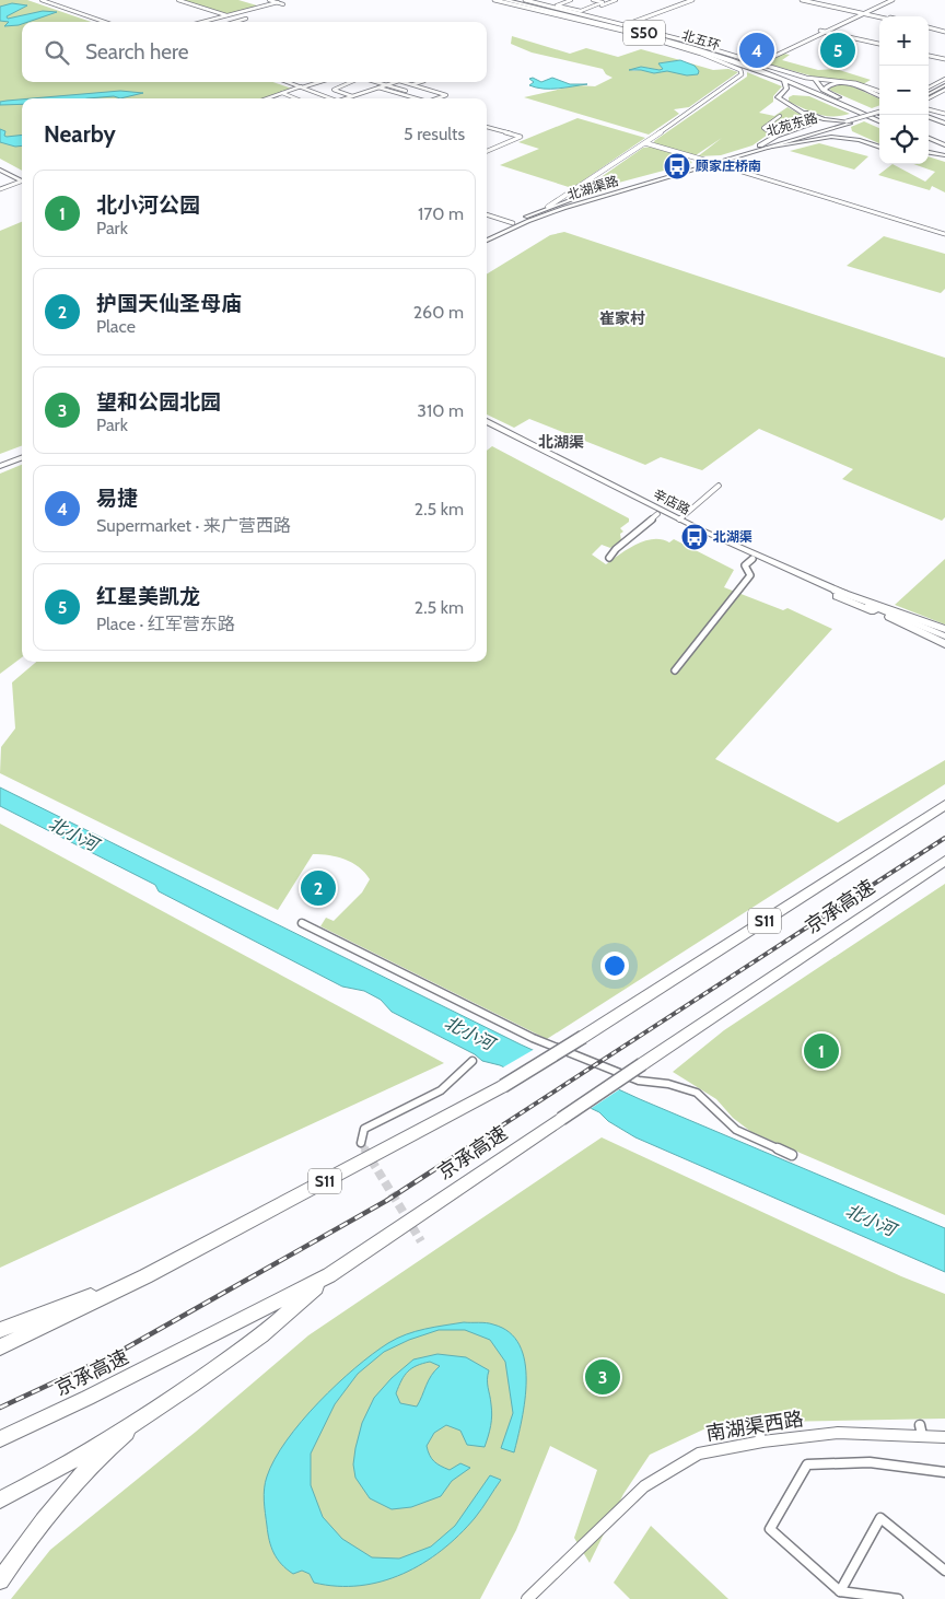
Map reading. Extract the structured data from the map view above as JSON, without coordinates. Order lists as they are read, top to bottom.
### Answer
{
  "streets": {
    "highway": [
      "S50",
      "北五环",
      "京承高速",
      "S11"
    ],
    "main road": ["北苑东路", "北湖渠路", "辛店路"],
    "street": ["南湖渠西路"]
  },
  "crossings": [
    ["北苑东路", "北湖渠路"]
  ],
  "districts": ["崔家村", "北湖渠"],
  "water": ["北小河"],
  "places": {
    "bus stop": ["顾家庄桥南", "北湖渠"]
  },
  "page": {
    "map_buttons": ["+", "−"],
    "search": "Search here",
    "pins": [
      "4",
      "5",
      "2",
      "1",
      "3"
    ],
    "heading": ["Nearby", "5 results"],
    "list": [
      {
        "mark": "1",
        "name": "北小河公园",
        "note": "Park",
        "value": "170 m"
      },
      {
        "mark": "2",
        "name": "护国天仙圣母庙",
        "note": "Place",
        "value": "260 m"
      },
      {
        "mark": "3",
        "name": "望和公园北园",
        "note": "Park",
        "value": "310 m"
      },
      {
        "mark": "4",
        "name": "易捷",
        "note": "Supermarket · 来广营西路",
        "value": "2.5 km"
      },
      {
        "mark": "5",
        "name": "红星美凯龙",
        "note": "Place · 红军营东路",
        "value": "2.5 km"
      }
    ]
  }
}
